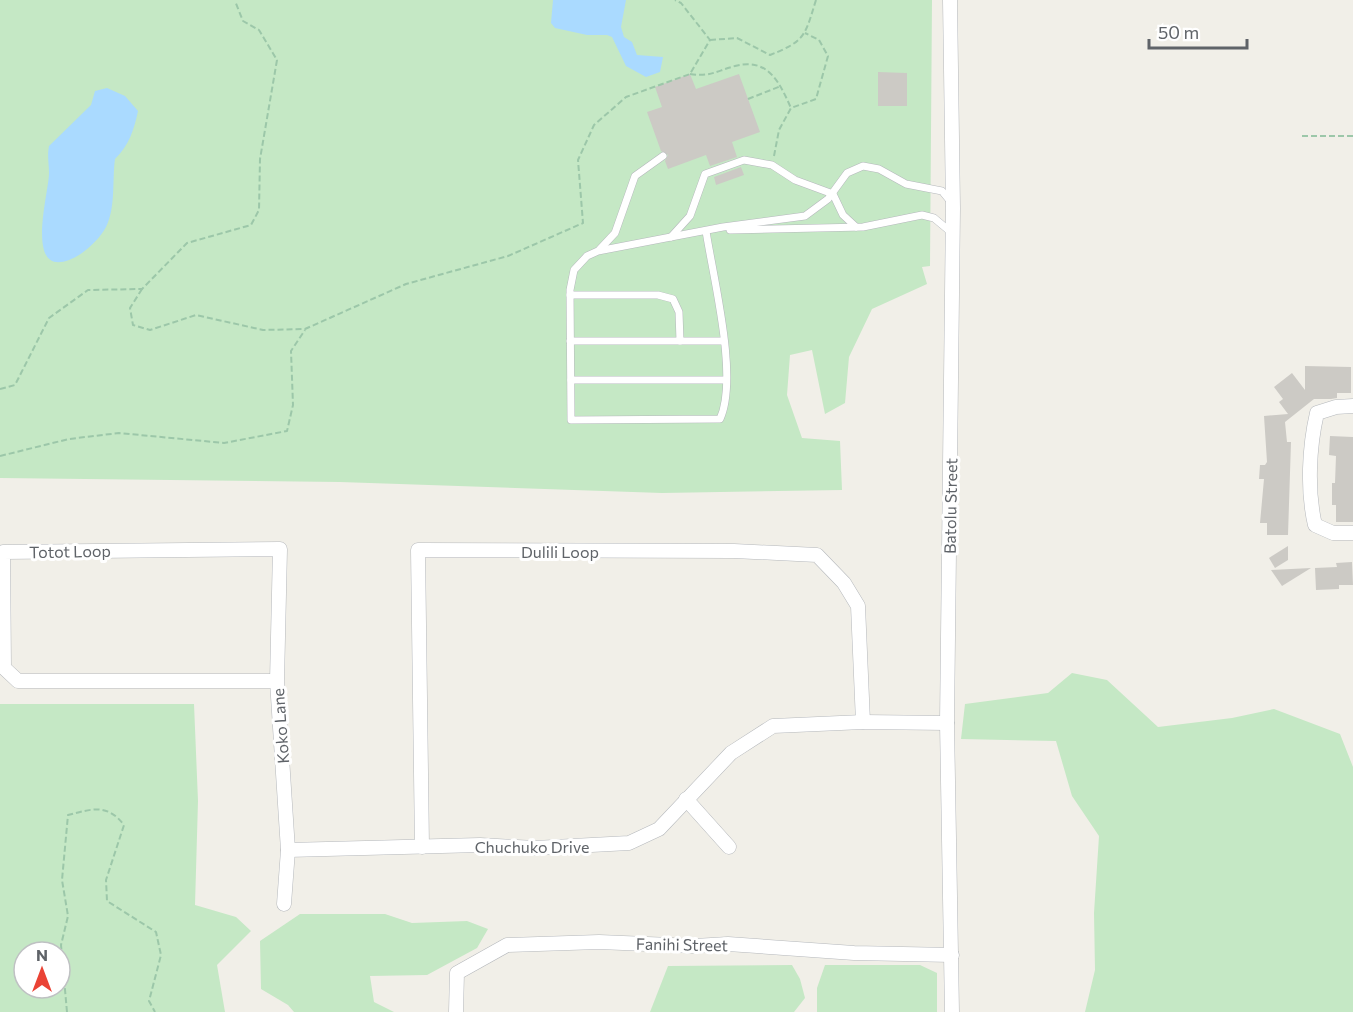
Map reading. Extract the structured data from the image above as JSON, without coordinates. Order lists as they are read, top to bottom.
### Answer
{
  "streets": {
    "street": [
      "Batolu Street",
      "Totot Loop",
      "Dulili Loop",
      "Koko Lane",
      "Chuchuko Drive",
      "Fanihi Street"
    ]
  },
  "crossings": [
    ["Batolu Street", "Chuchuko Drive"],
    ["Batolu Street", "Fanihi Street"],
    ["Totot Loop", "Koko Lane"],
    ["Dulili Loop", "Chuchuko Drive"],
    ["Koko Lane", "Chuchuko Drive"]
  ],
  "scale_bar": "50 m",
  "north": "top"
}
